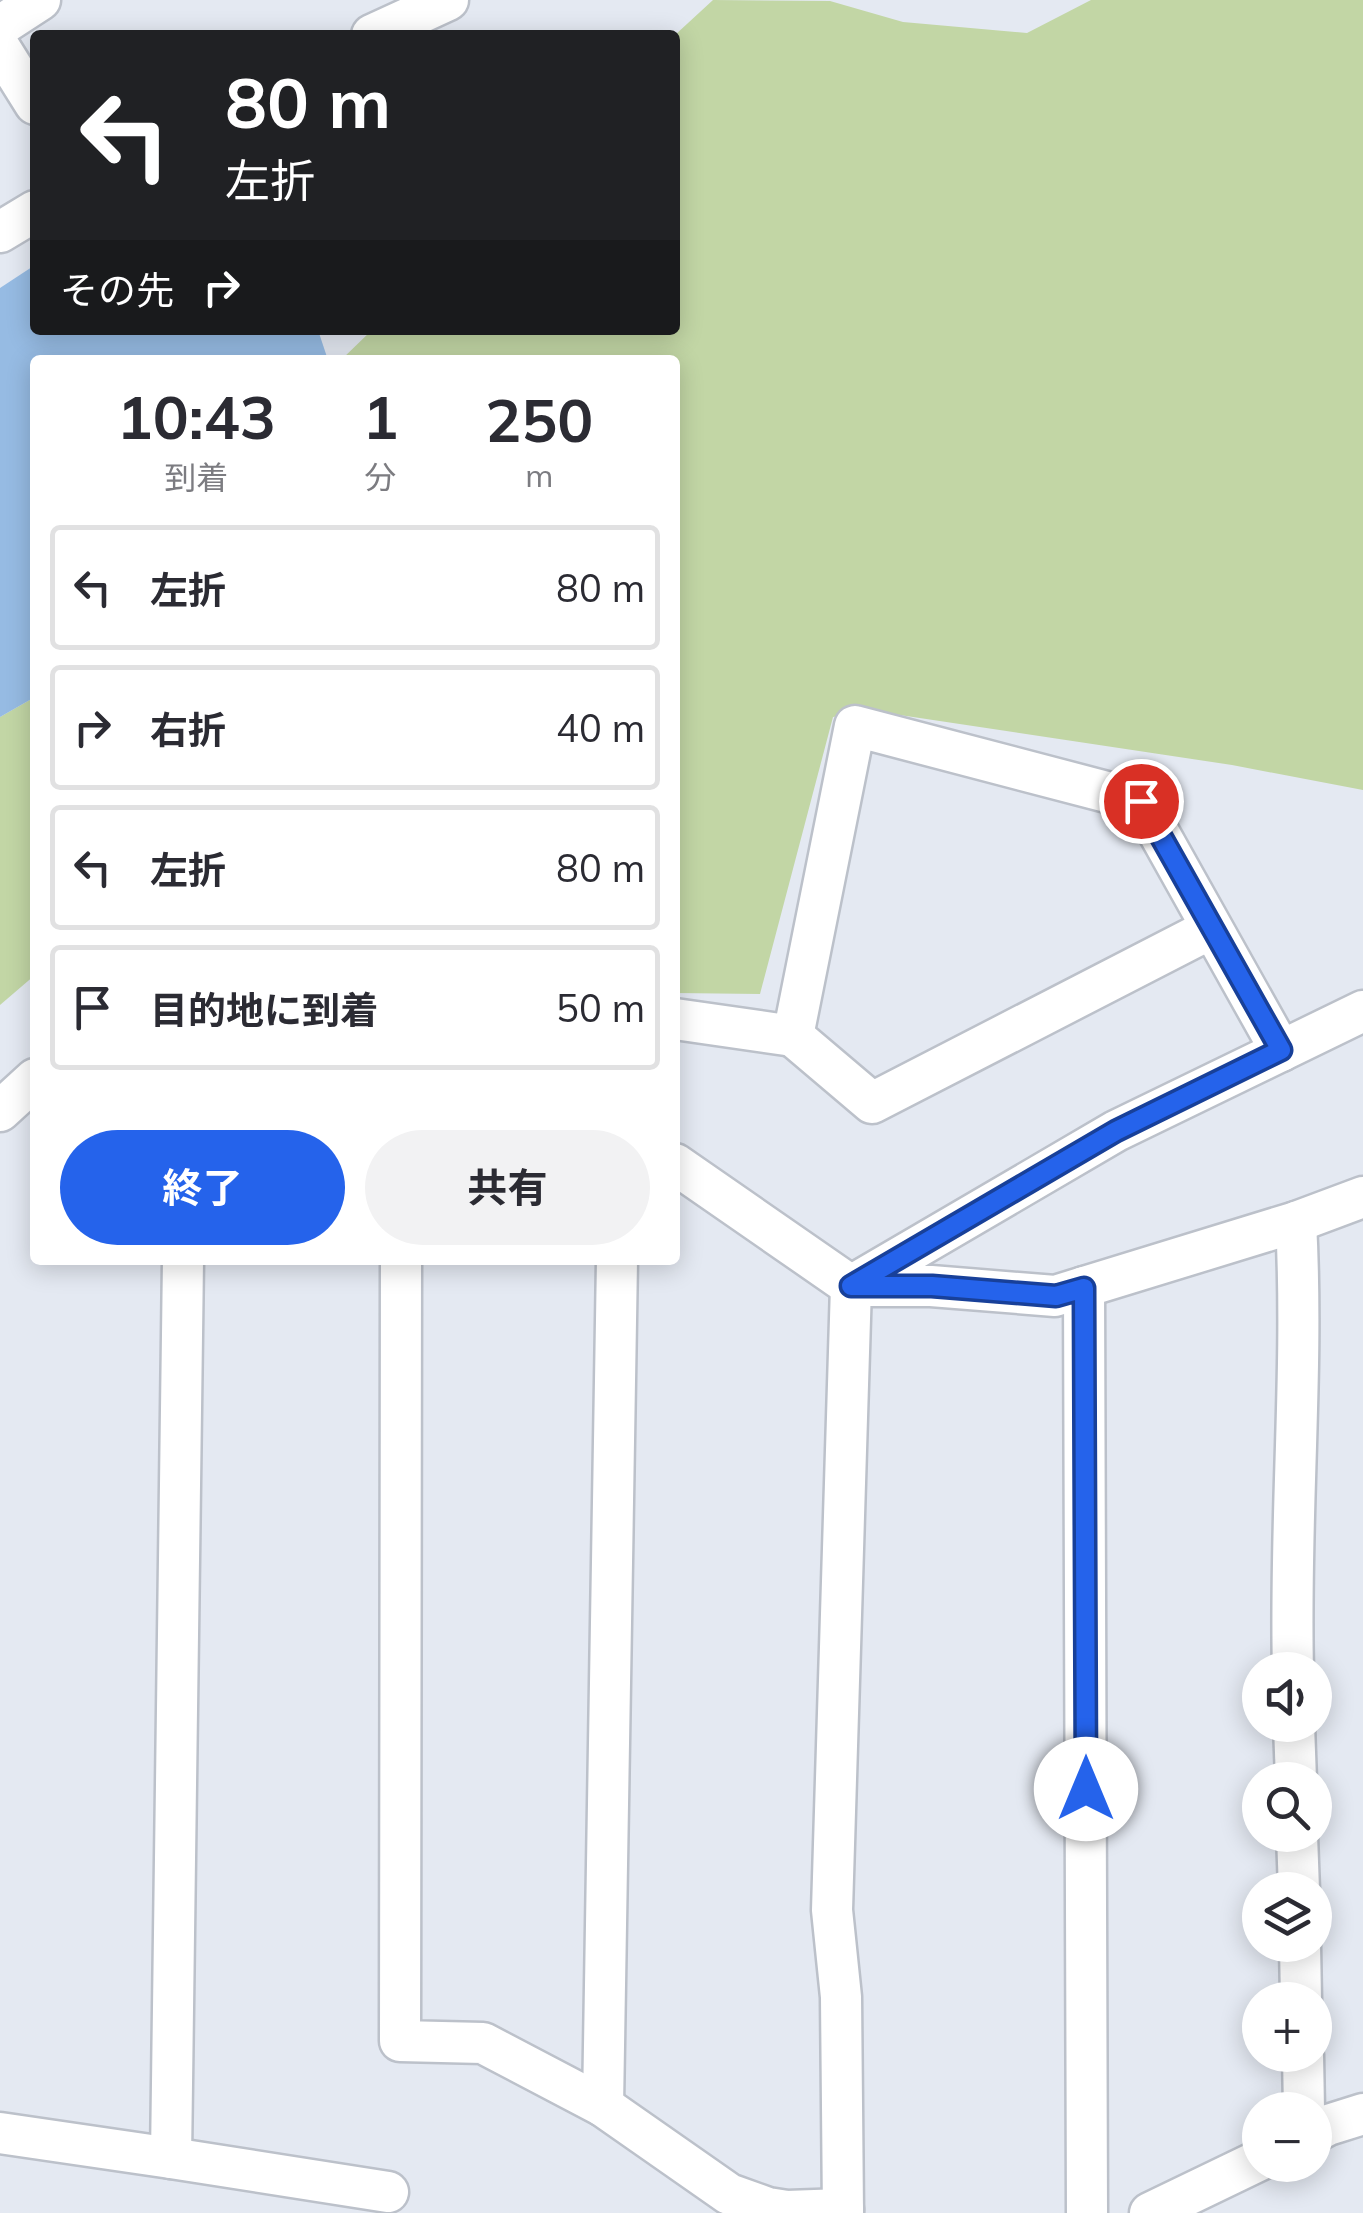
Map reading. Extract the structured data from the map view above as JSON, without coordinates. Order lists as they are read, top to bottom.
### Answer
{
  "page": {
    "turn": ["80 m", "左折"],
    "then": "その先",
    "eta": [
      "10:43",
      "到着",
      "1",
      "分",
      "250",
      "m"
    ],
    "list": [
      {
        "name": "左折",
        "value": "80 m"
      },
      {
        "name": "右折",
        "value": "40 m"
      },
      {
        "name": "左折",
        "value": "80 m"
      },
      {
        "name": "目的地に到着",
        "value": "50 m"
      }
    ],
    "buttons": ["終了", "共有"],
    "map_buttons": ["+", "−"]
  }
}
